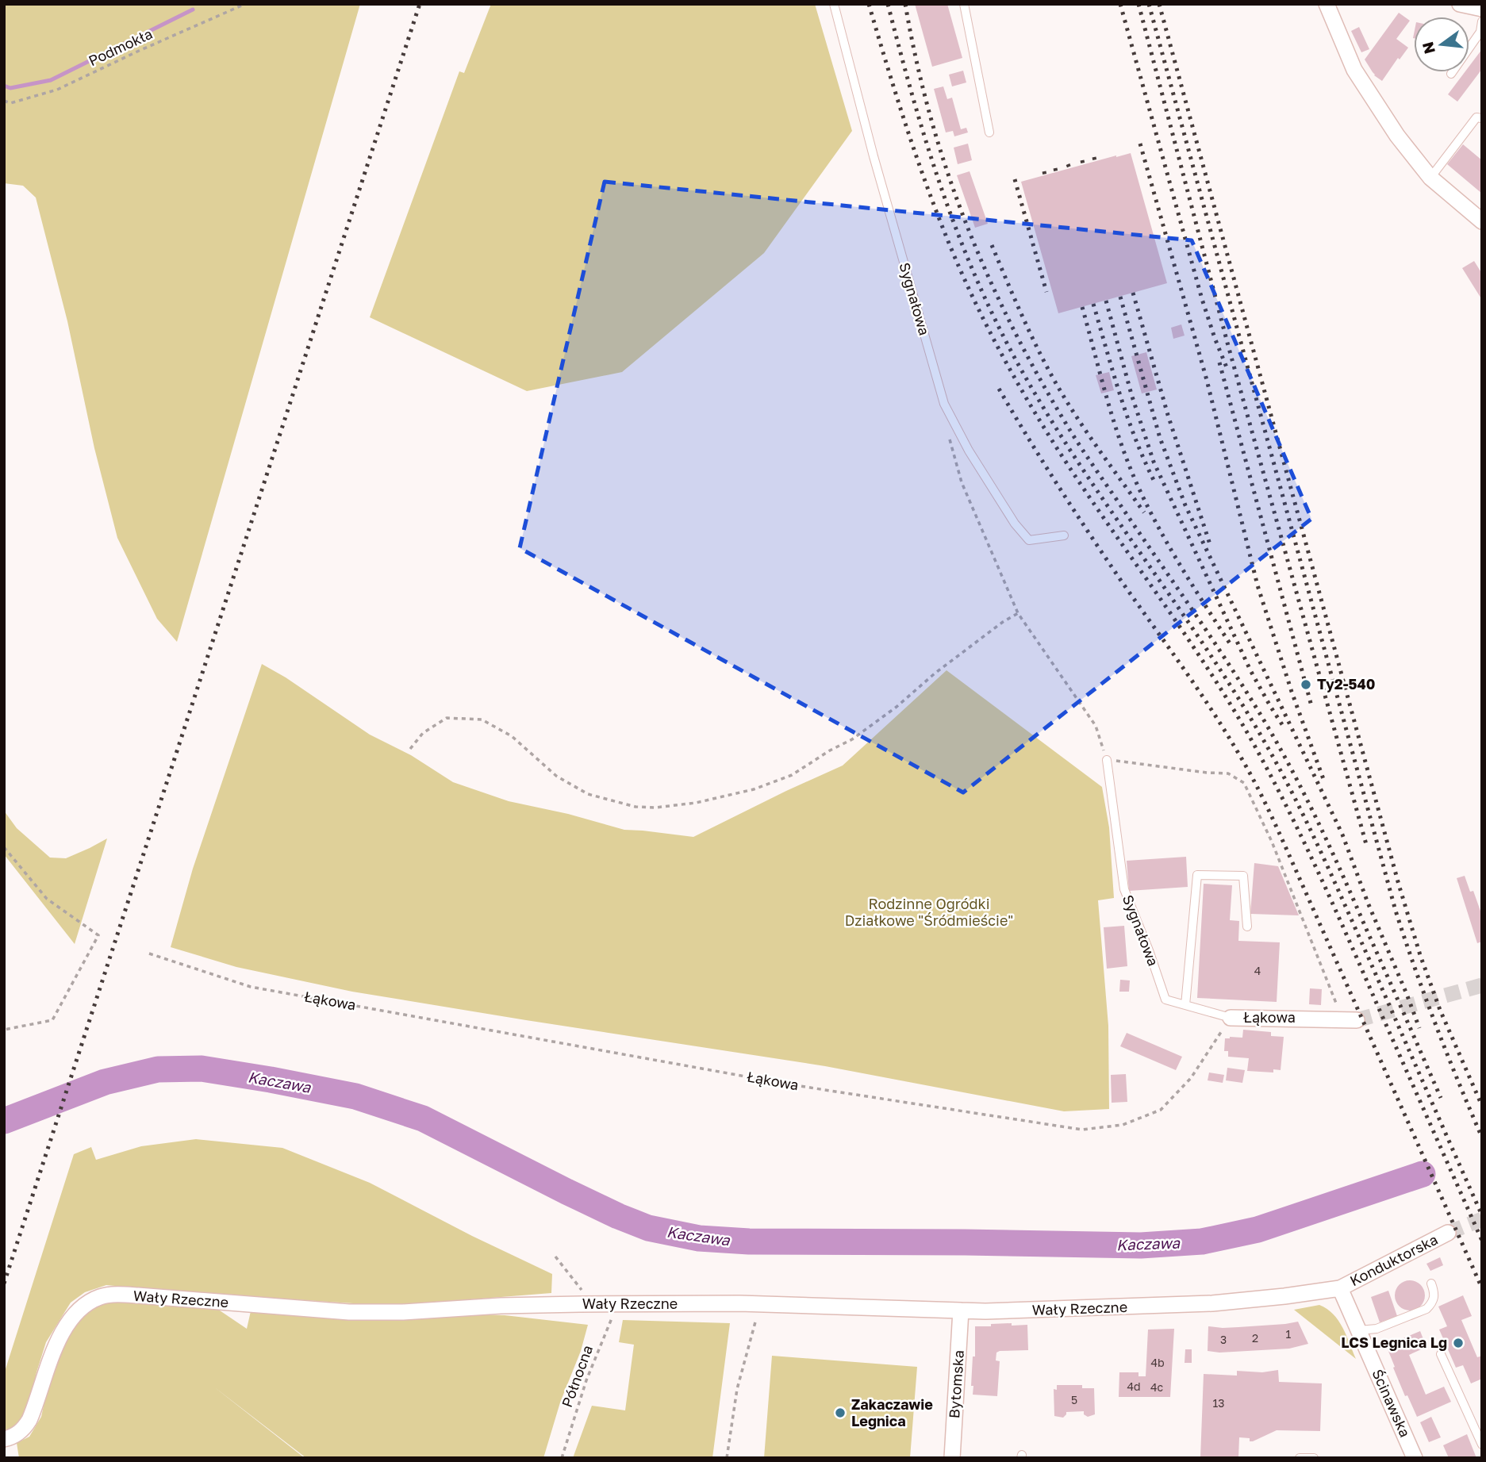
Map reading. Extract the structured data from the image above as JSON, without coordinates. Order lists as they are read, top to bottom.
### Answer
{
  "streets": {
    "street": [
      "Łąkowa",
      "Konduktorska",
      "Wały Rzeczne",
      "Bytomska",
      "Ścinawska"
    ],
    "lane": ["Sygnałowa"],
    "path": ["Podmokła", "Północna"]
  },
  "crossings": [
    ["Sygnałowa", "Łąkowa"],
    ["Konduktorska", "Wały Rzeczne"],
    ["Konduktorska", "Ścinawska"],
    ["Wały Rzeczne", "Północna"],
    ["Wały Rzeczne", "Bytomska"],
    ["Wały Rzeczne", "Ścinawska"]
  ],
  "water": ["Kaczawa"],
  "parks": ["Rodzinne Ogródki Działkowe \"Śródmieście\""],
  "places": ["Ty2-540", "LCS Legnica Lg", "Zakaczawie Legnica"],
  "house_numbers": [
    "4",
    "1",
    "2",
    "3",
    "4b",
    "4d",
    "4c",
    "5",
    "13"
  ],
  "north": "left"
}
